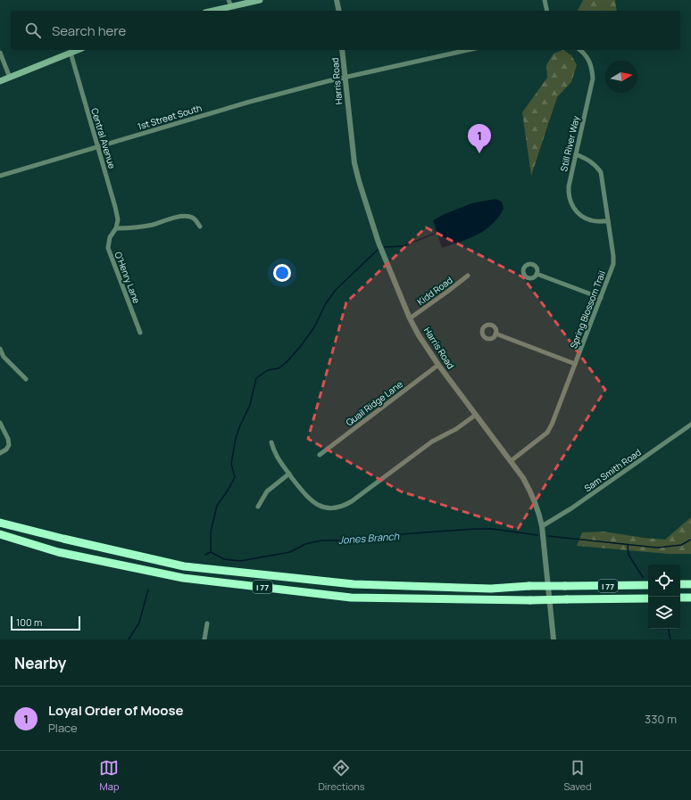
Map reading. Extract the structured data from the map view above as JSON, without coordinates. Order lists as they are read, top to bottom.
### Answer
{
  "streets": {
    "highway": ["I 77"],
    "street": [
      "Harris Road",
      "1st Street South",
      "Central Avenue",
      "Still River Way",
      "O'Henry Lane",
      "Kidd Road",
      "Spring Blossom Trail",
      "Quail Ridge Lane",
      "Sam Smith Road"
    ]
  },
  "crossings": [
    ["Harris Road", "1st Street South"],
    ["Harris Road", "Kidd Road"],
    ["Harris Road", "Spring Blossom Trail"],
    ["Harris Road", "Quail Ridge Lane"],
    ["Harris Road", "Sam Smith Road"],
    ["1st Street South", "Central Avenue"],
    ["Central Avenue", "O'Henry Lane"],
    ["Still River Way", "Spring Blossom Trail"]
  ],
  "water": ["Jones Branch"],
  "scale_bar": "100 m",
  "north": "right",
  "page": {
    "search": "Search here",
    "pins": "1",
    "scale": "100 m",
    "heading": "Nearby",
    "list": [
      {
        "mark": "1",
        "name": "Loyal Order of Moose",
        "note": "Place",
        "value": "330 m"
      }
    ],
    "nav": ["Map", "Directions", "Saved"]
  }
}
